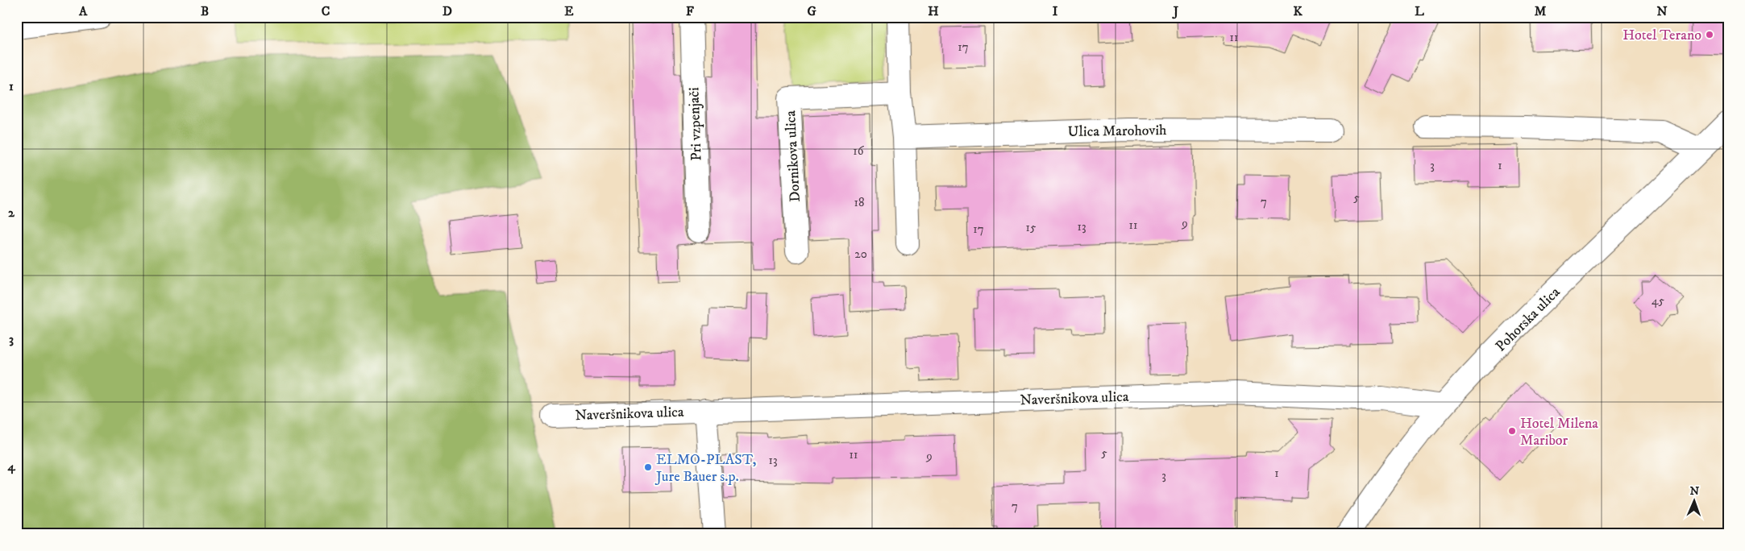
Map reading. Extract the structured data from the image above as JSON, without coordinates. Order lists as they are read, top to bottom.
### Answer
{
  "streets": {
    "street": [
      "Pri vzpenjači",
      "Ulica Marohovih",
      "Dornikova ulica",
      "Pohorska ulica",
      "Naveršnikova ulica"
    ]
  },
  "crossings": [
    ["Pohorska ulica", "Naveršnikova ulica"]
  ],
  "places": ["Hotel Terano", "Hotel Milena Maribor", "ELMO-PLAST, Jure Bauer s.p."],
  "house_numbers": [
    "11",
    "17",
    "16",
    "3",
    "1",
    "5",
    "7",
    "18",
    "9",
    "11",
    "13",
    "15",
    "17",
    "20",
    "45",
    "5",
    "11",
    "9",
    "13",
    "1",
    "3",
    "7"
  ],
  "north": "top",
  "grid": {
    "columns": [
      "A",
      "B",
      "C",
      "D",
      "E",
      "F",
      "G",
      "H",
      "I",
      "J",
      "K",
      "L",
      "M",
      "N"
    ],
    "rows": [
      "1",
      "2",
      "3",
      "4"
    ]
  }
}
